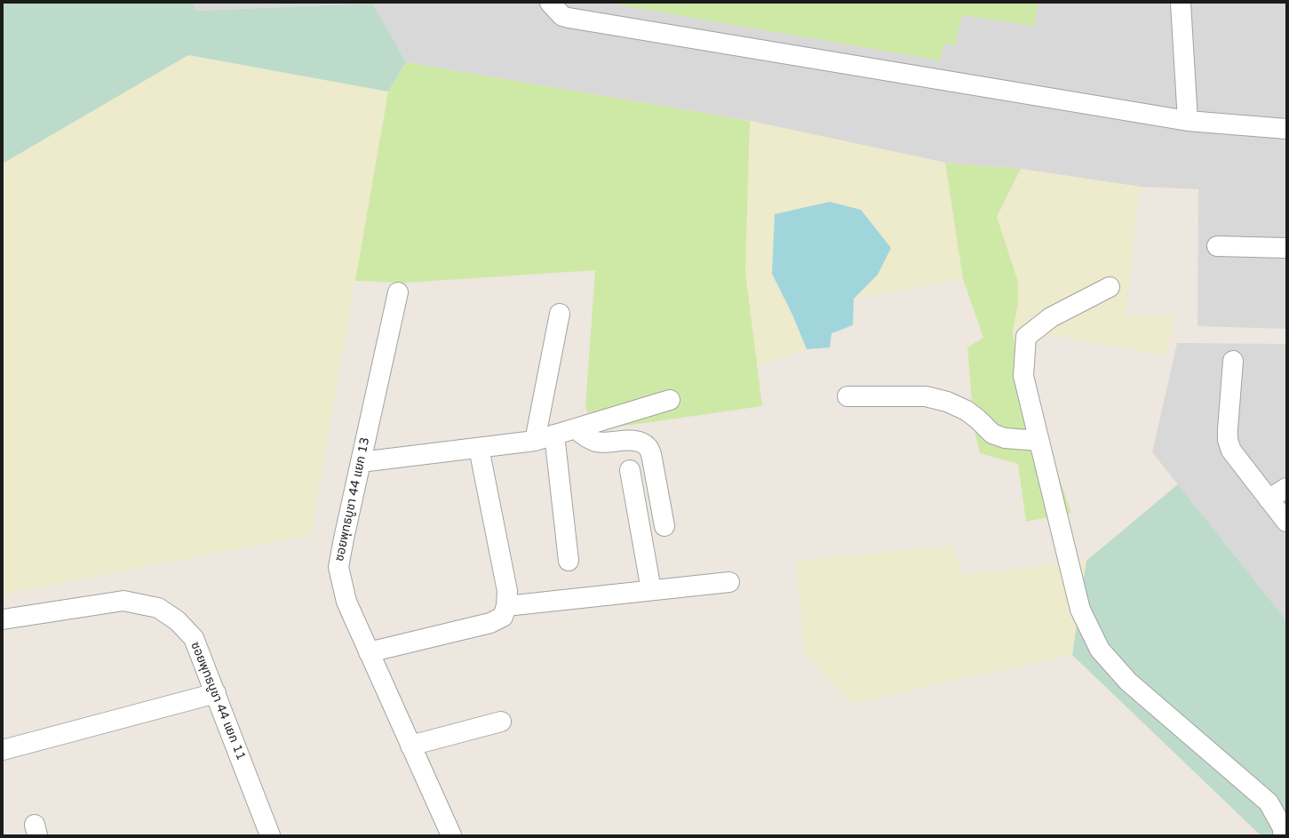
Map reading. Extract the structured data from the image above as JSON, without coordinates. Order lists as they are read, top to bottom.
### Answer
{
  "streets": {
    "street": ["ซอยพุทธบูชา 44 แยก 13", "ซอยพุทธบูชา 44 แยก 11"]
  }
}
